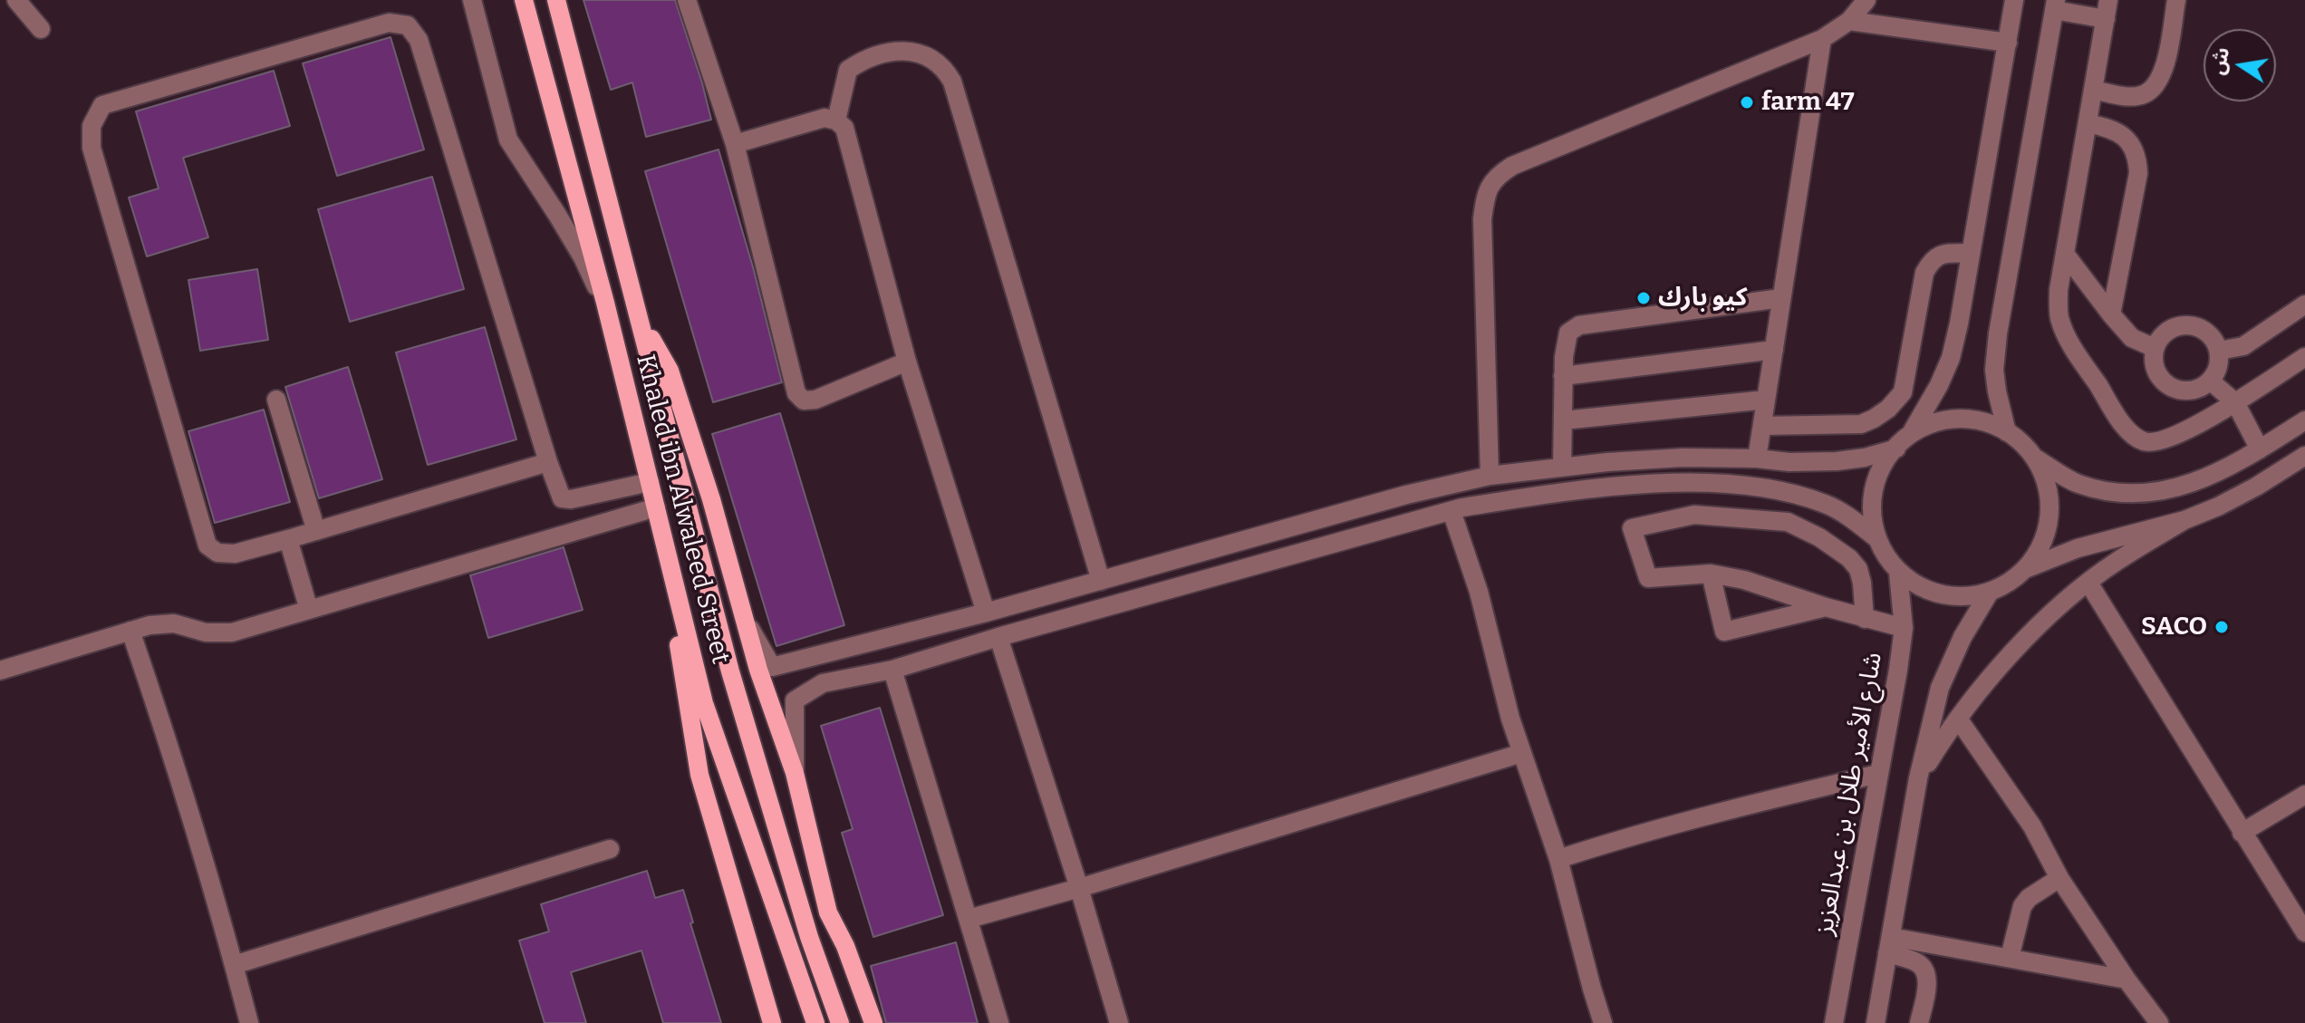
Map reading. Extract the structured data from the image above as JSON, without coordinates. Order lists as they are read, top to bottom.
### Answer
{
  "streets": {
    "main road": ["Khaled ibn Alwaleed Street"],
    "street": ["شارع الأمير طلال بن عبدالعزيز"]
  },
  "places": ["farm 47", "كيو بارك", "SACO"],
  "north": "left"
}
